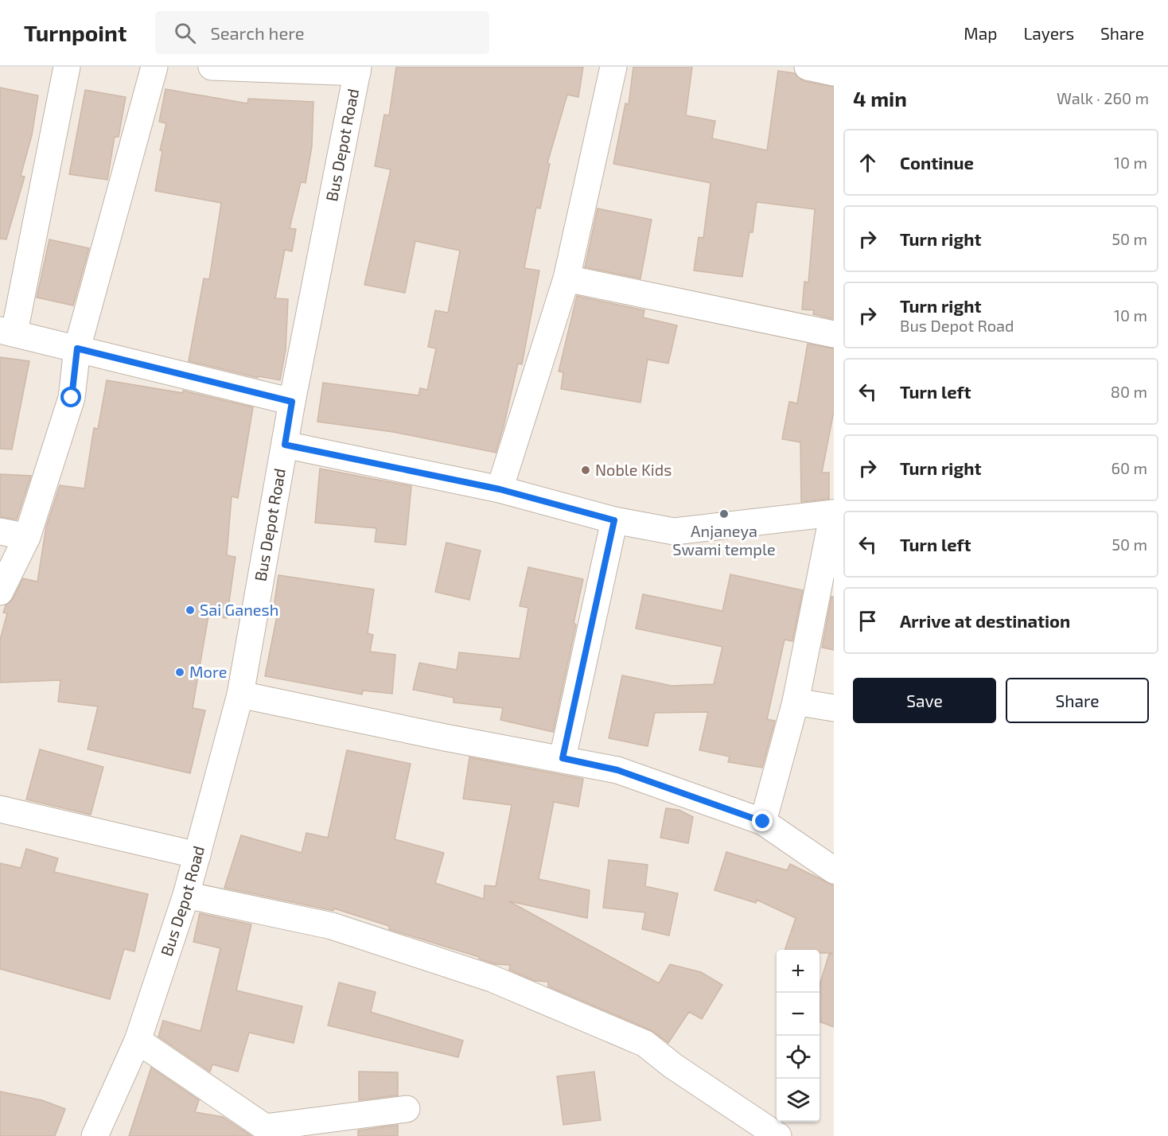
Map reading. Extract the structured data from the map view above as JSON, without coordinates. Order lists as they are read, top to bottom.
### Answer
{
  "streets": {
    "street": ["Bus Depot Road"]
  },
  "places": [
    "Noble Kids",
    "Anjaneya Swami temple",
    "Sai Ganesh",
    "More"
  ],
  "page": {
    "header": "Turnpoint",
    "search": "Search here",
    "nav": ["Map", "Layers", "Share"],
    "heading": ["4 min", "Walk · 260 m"],
    "list": [
      ["Continue", "10 m"],
      ["Turn right", "50 m"],
      ["Turn right", "Bus Depot Road", "10 m"],
      ["Turn left", "80 m"],
      ["Turn right", "60 m"],
      ["Turn left", "50 m"],
      "Arrive at destination"
    ],
    "buttons": ["Save", "Share"],
    "map_buttons": ["+", "−"]
  }
}
